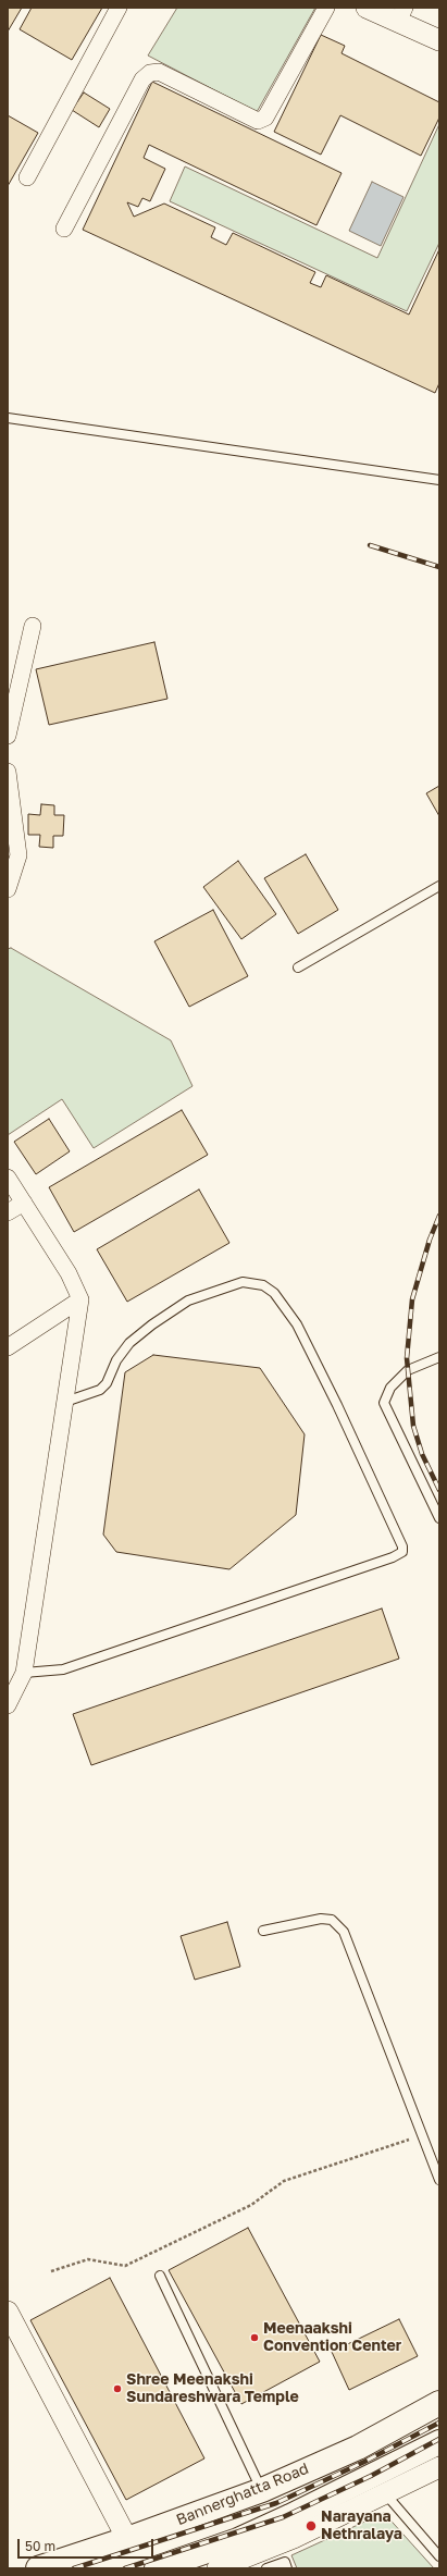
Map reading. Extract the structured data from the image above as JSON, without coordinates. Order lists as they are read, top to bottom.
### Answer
{
  "streets": {
    "main road": ["Bannerghatta Road"]
  },
  "places": ["Meenaakshi Convention Center", "Shree Meenakshi Sundareshwara Temple", "Narayana Nethralaya"],
  "scale_bar": "50 m"
}
